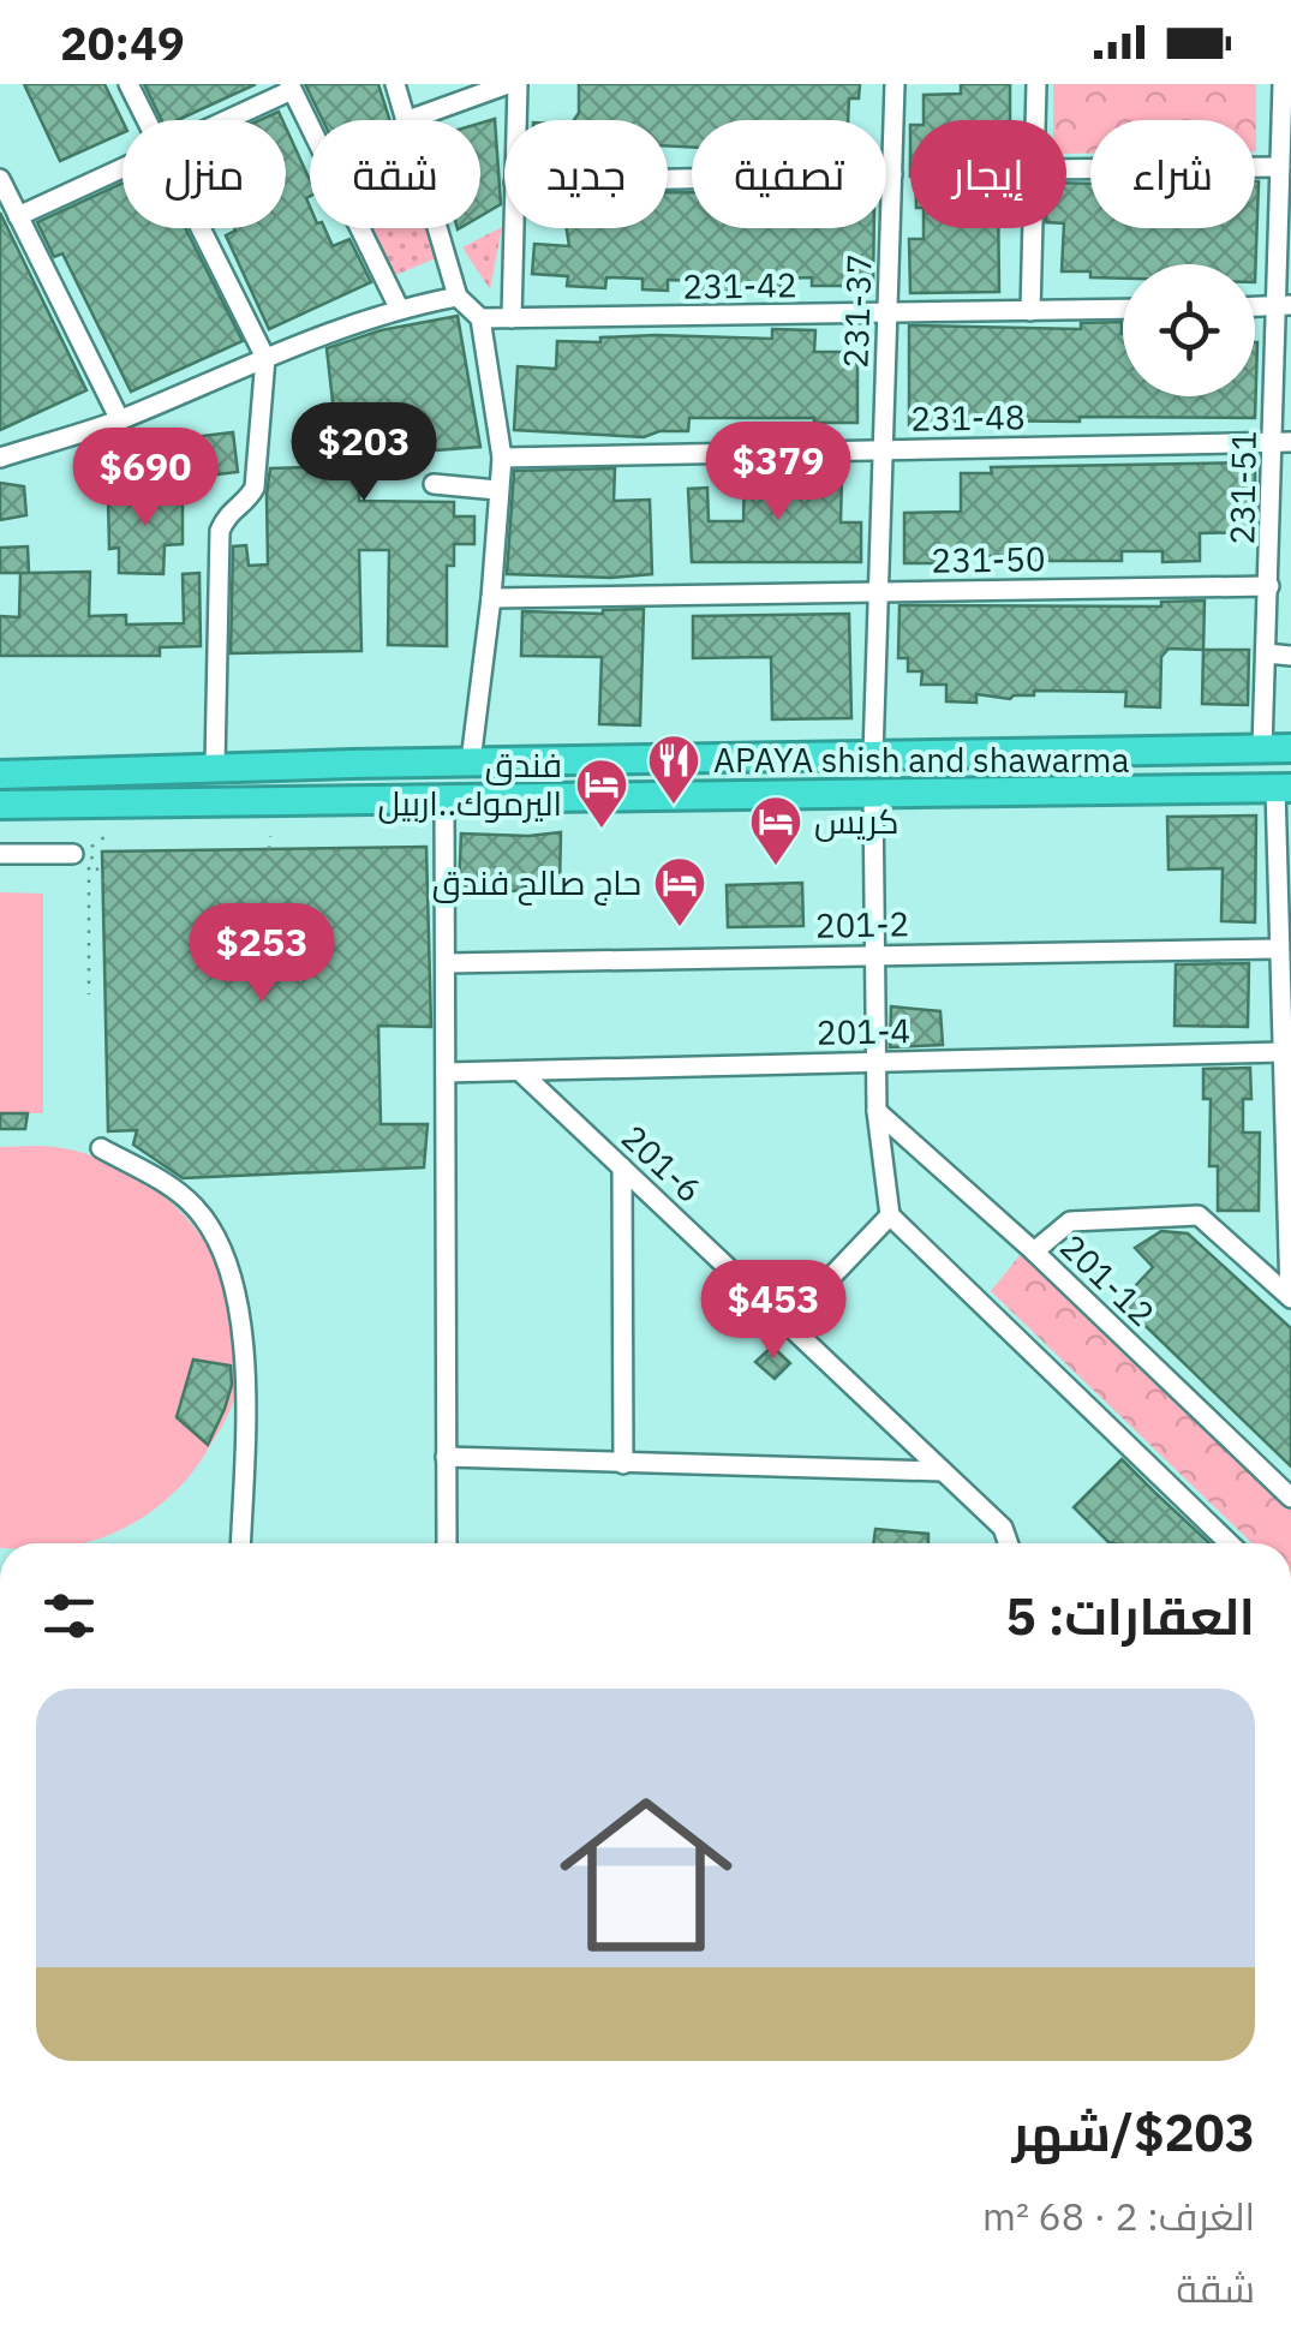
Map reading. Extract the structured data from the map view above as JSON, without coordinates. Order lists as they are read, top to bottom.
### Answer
{
  "streets": {
    "street": [
      "231-42",
      "231-37",
      "231-48",
      "231-51",
      "231-50",
      "201-2",
      "201-4",
      "201-6",
      "201-12"
    ]
  },
  "crossings": [
    ["231-42", "231-37"],
    ["231-37", "231-48"],
    ["231-37", "231-50"],
    ["231-48", "231-51"],
    ["231-51", "231-50"],
    ["201-4", "201-6"]
  ],
  "places": {
    "restaurant": ["APAYA shish and shawarma"],
    "hotel": ["فندق اليرموك..اربيل", "كريس", "حاج صالح فندق"]
  },
  "page": {
    "status": "20:49",
    "chip": [
      "شراء",
      "إيجار",
      "تصفية",
      "جديد",
      "شقة",
      "منزل"
    ],
    "price": [
      "$203",
      "$379",
      "$690",
      "$253",
      "$453"
    ],
    "heading": "العقارات: 5",
    "list": [
      {
        "name": "$203/شهر",
        "note": "الغرف: 2 · 68 m² · شقة"
      }
    ]
  }
}
